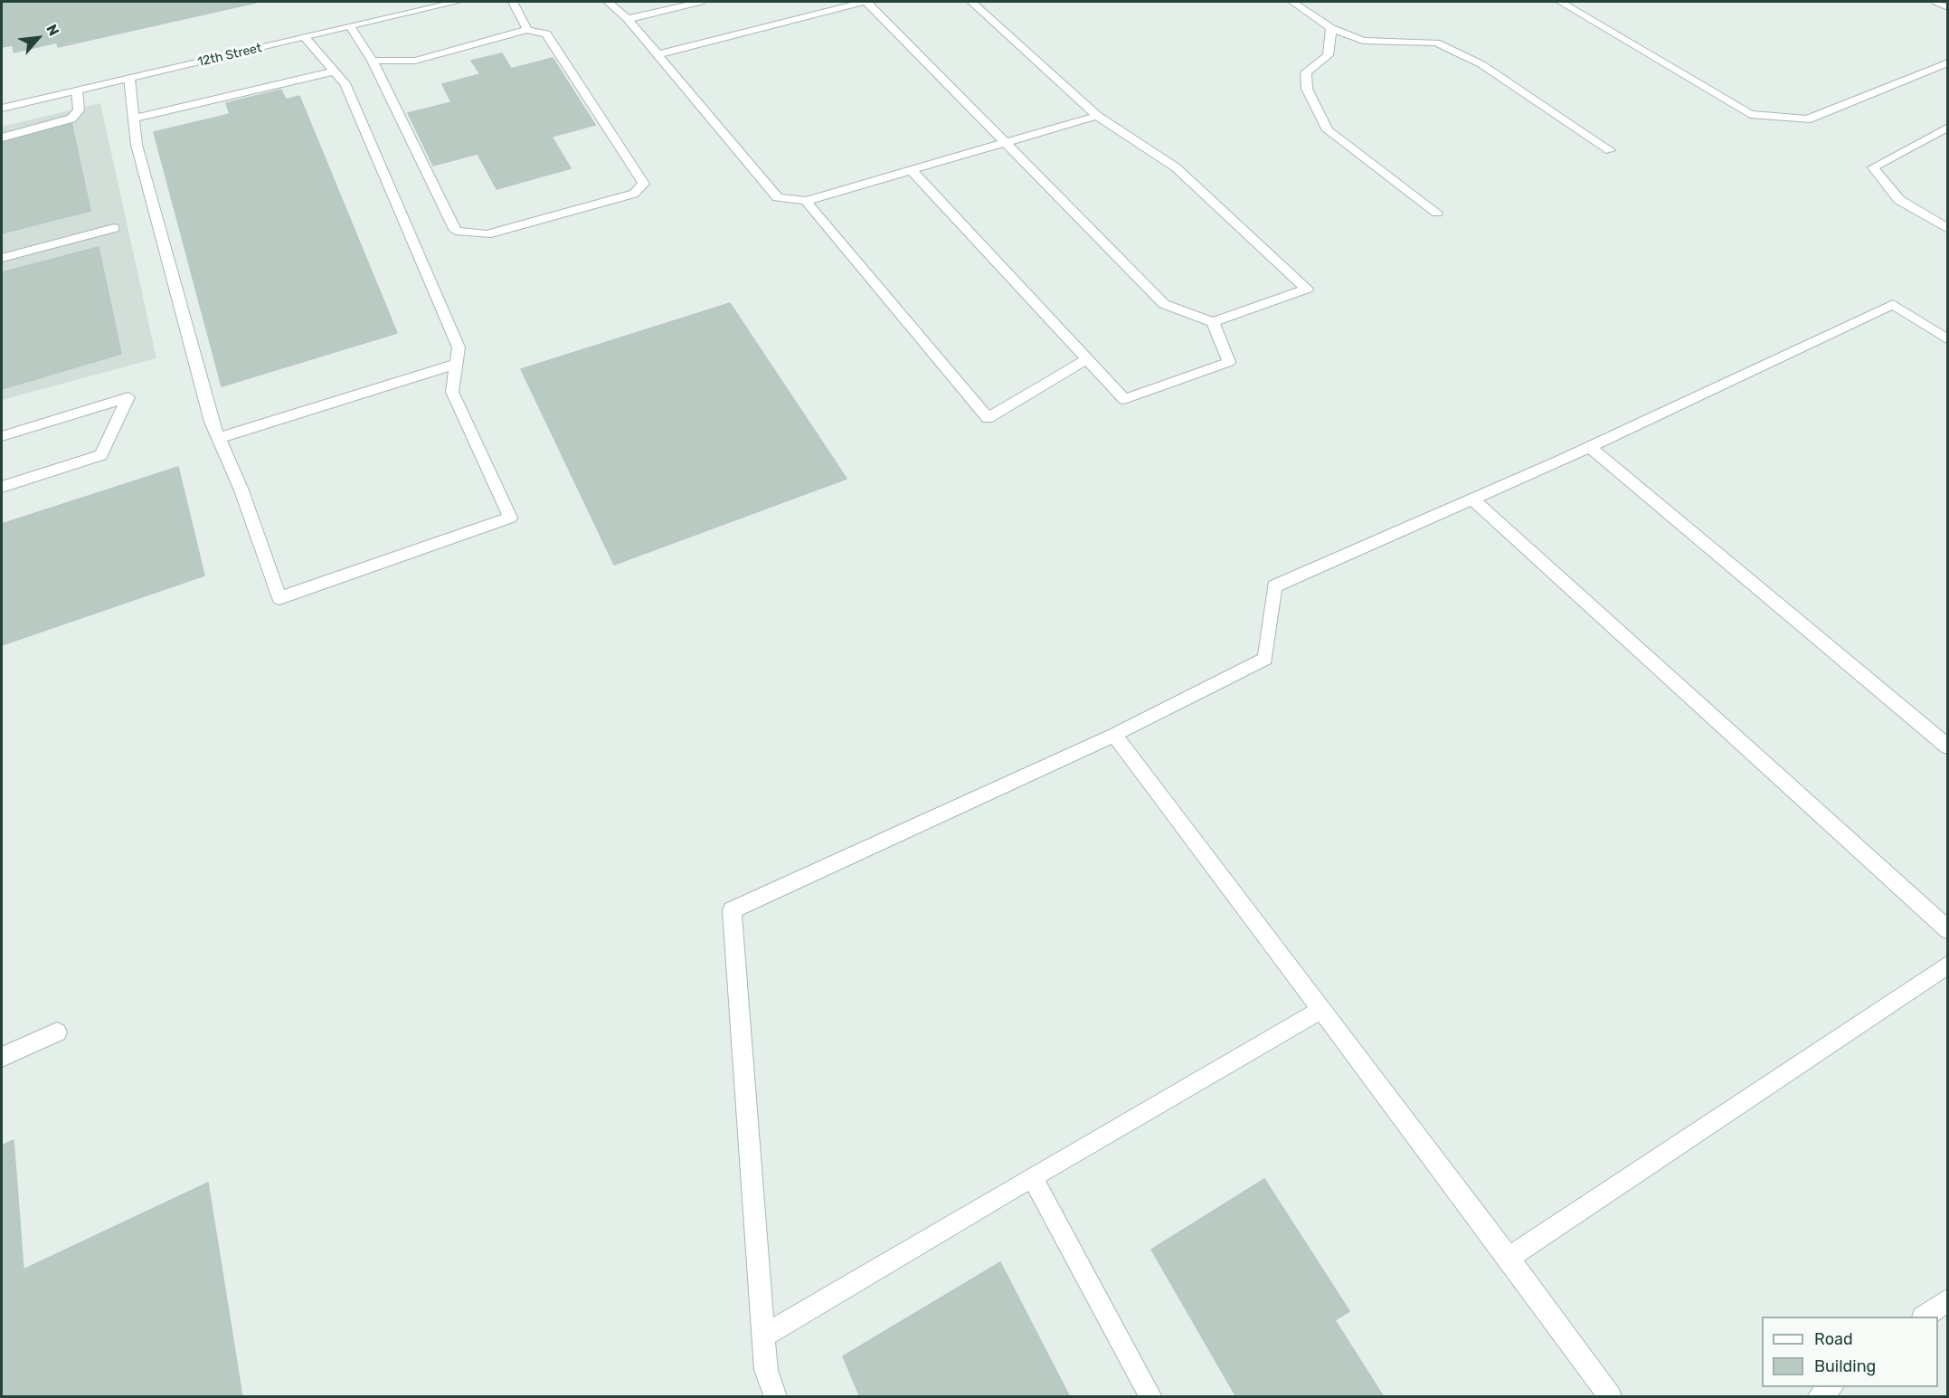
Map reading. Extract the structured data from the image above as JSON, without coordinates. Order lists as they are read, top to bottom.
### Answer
{
  "streets": {
    "street": ["12th Street"]
  },
  "legend": ["Road", "Building"],
  "north": "top right"
}
